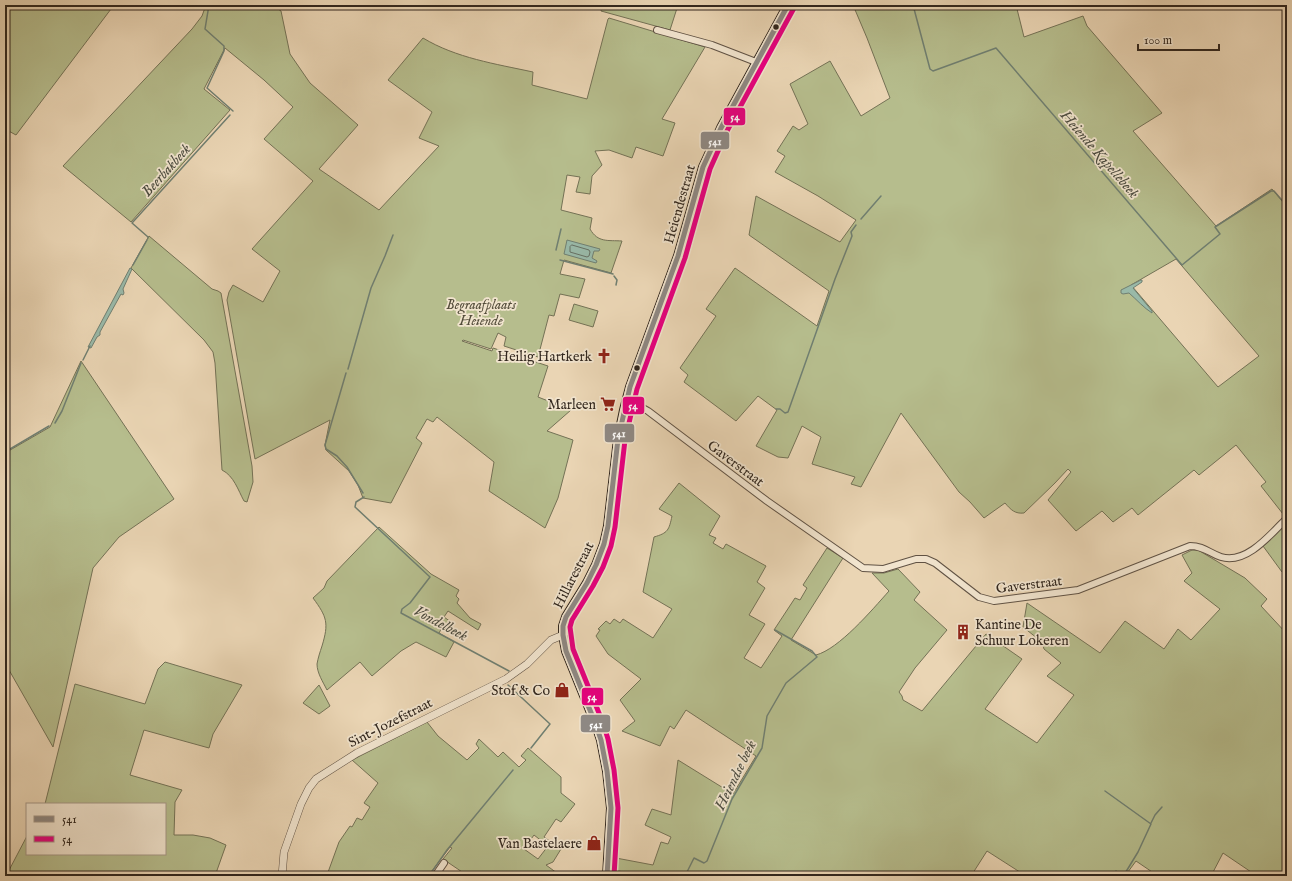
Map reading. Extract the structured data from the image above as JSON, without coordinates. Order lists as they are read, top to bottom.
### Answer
{
  "streets": {
    "main road": ["Heiendestraat", "Hillarestraat"],
    "street": ["Gaverstraat", "Sint-Jozefstraat"]
  },
  "crossings": [
    ["Heiendestraat", "Gaverstraat"],
    ["Heiendestraat", "Hillarestraat"],
    ["Gaverstraat", "Hillarestraat"],
    ["Hillarestraat", "Sint-Jozefstraat"]
  ],
  "water": [
    "Heiende Kapellebeek",
    "Beerbakbeek",
    "Vondelbeek",
    "Heiendse beek"
  ],
  "parks": ["Begraafplaats Heiende"],
  "places": {
    "church": ["Heilig Hartkerk"],
    "supermarket": ["Marleen"],
    "building": ["Kantine De Schuur Lokeren"],
    "shop": ["Stof & Co", "Van Bastelaere"]
  },
  "lines": ["transit line 541", "transit line 54"],
  "legend": ["541", "54"],
  "scale_bar": "100 m"
}
